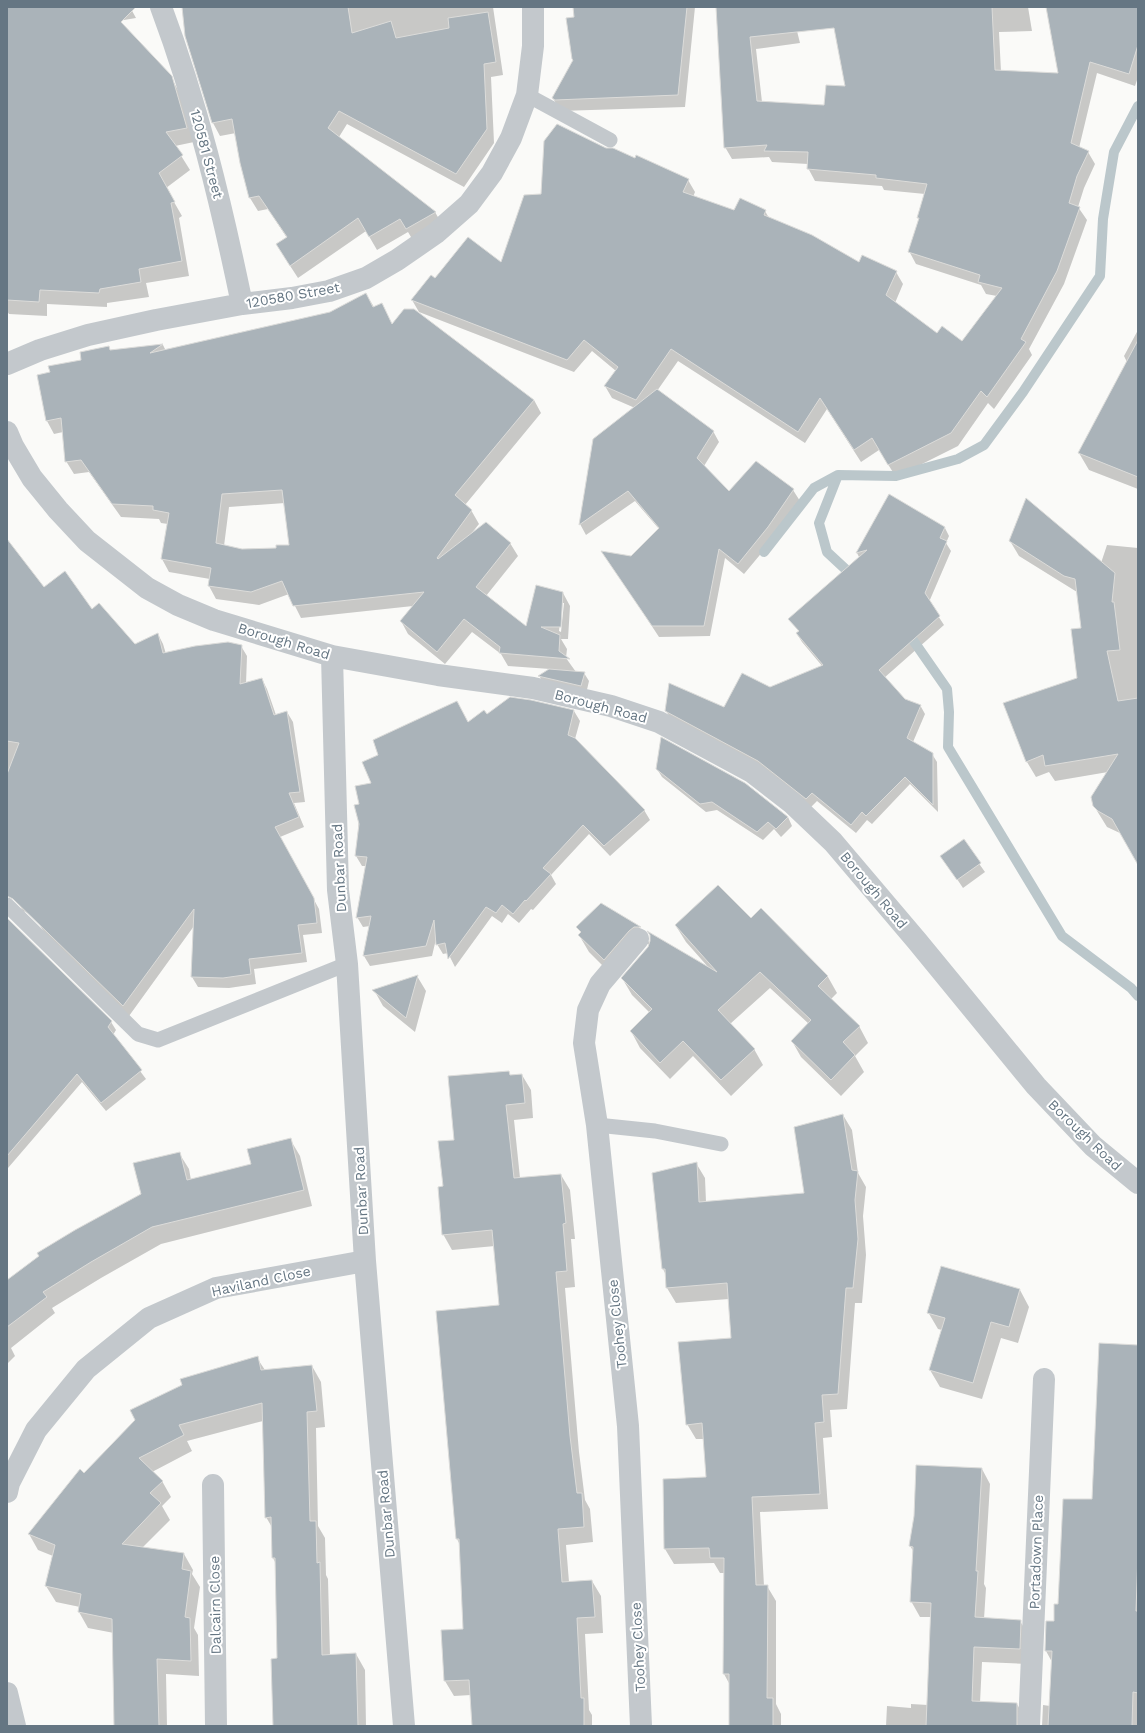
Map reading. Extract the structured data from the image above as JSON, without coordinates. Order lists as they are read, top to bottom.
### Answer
{
  "streets": {
    "street": [
      "120581 Street",
      "120580 Street",
      "Borough Road",
      "Dunbar Road",
      "Haviland Close",
      "Toohey Close",
      "Portadown Place",
      "Dalcairn Close"
    ]
  },
  "crossings": [
    ["120581 Street", "120580 Street"],
    ["Borough Road", "Dunbar Road"],
    ["Dunbar Road", "Haviland Close"]
  ]
}
